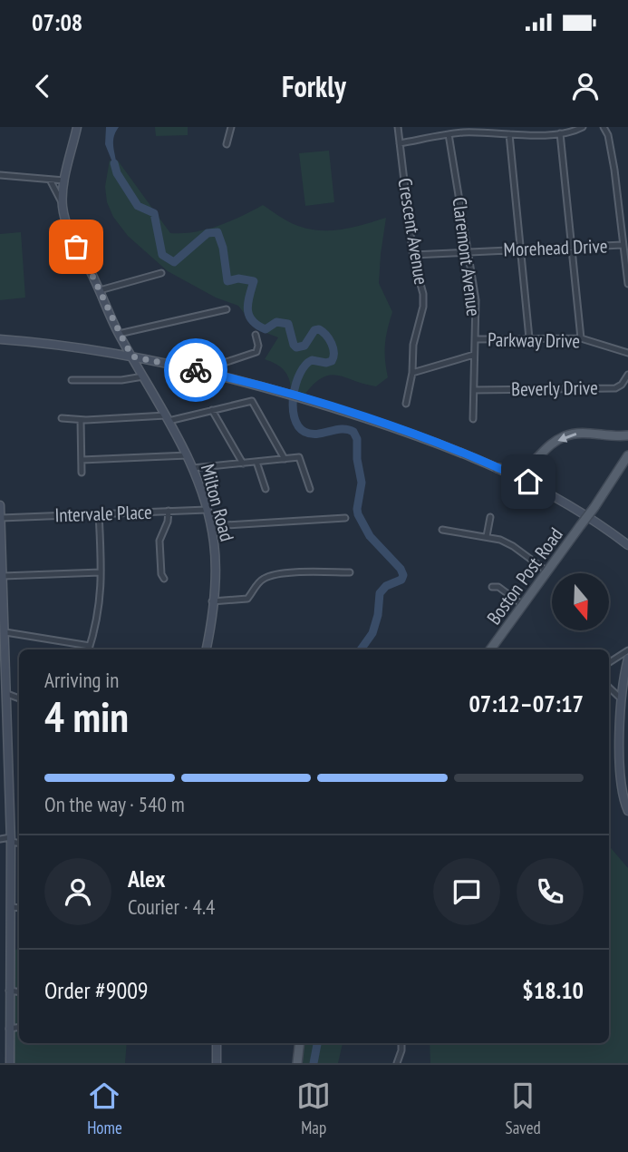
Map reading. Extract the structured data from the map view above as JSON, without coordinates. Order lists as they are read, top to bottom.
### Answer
{
  "streets": {
    "main road": ["Boston Post Road"],
    "street": [
      "Crescent Avenue",
      "Morehead Drive",
      "Claremont Avenue",
      "Parkway Drive",
      "Beverly Drive",
      "Milton Road",
      "Intervale Place"
    ]
  },
  "crossings": [
    ["Crescent Avenue", "Morehead Drive"],
    ["Crescent Avenue", "Parkway Drive"],
    ["Morehead Drive", "Claremont Avenue"],
    ["Claremont Avenue", "Parkway Drive"],
    ["Claremont Avenue", "Beverly Drive"],
    ["Milton Road", "Intervale Place"]
  ],
  "north": "bottom",
  "page": {
    "status": "07:08",
    "header": "Forkly",
    "heading": ["4 min", "Arriving in", "07:12–07:17"],
    "panel": [
      "Alex",
      "Courier · 4.4",
      "Order #9009",
      "$18.10"
    ],
    "bar": "On the way · 540 m",
    "tabs": ["Home", "Map", "Saved"]
  }
}
